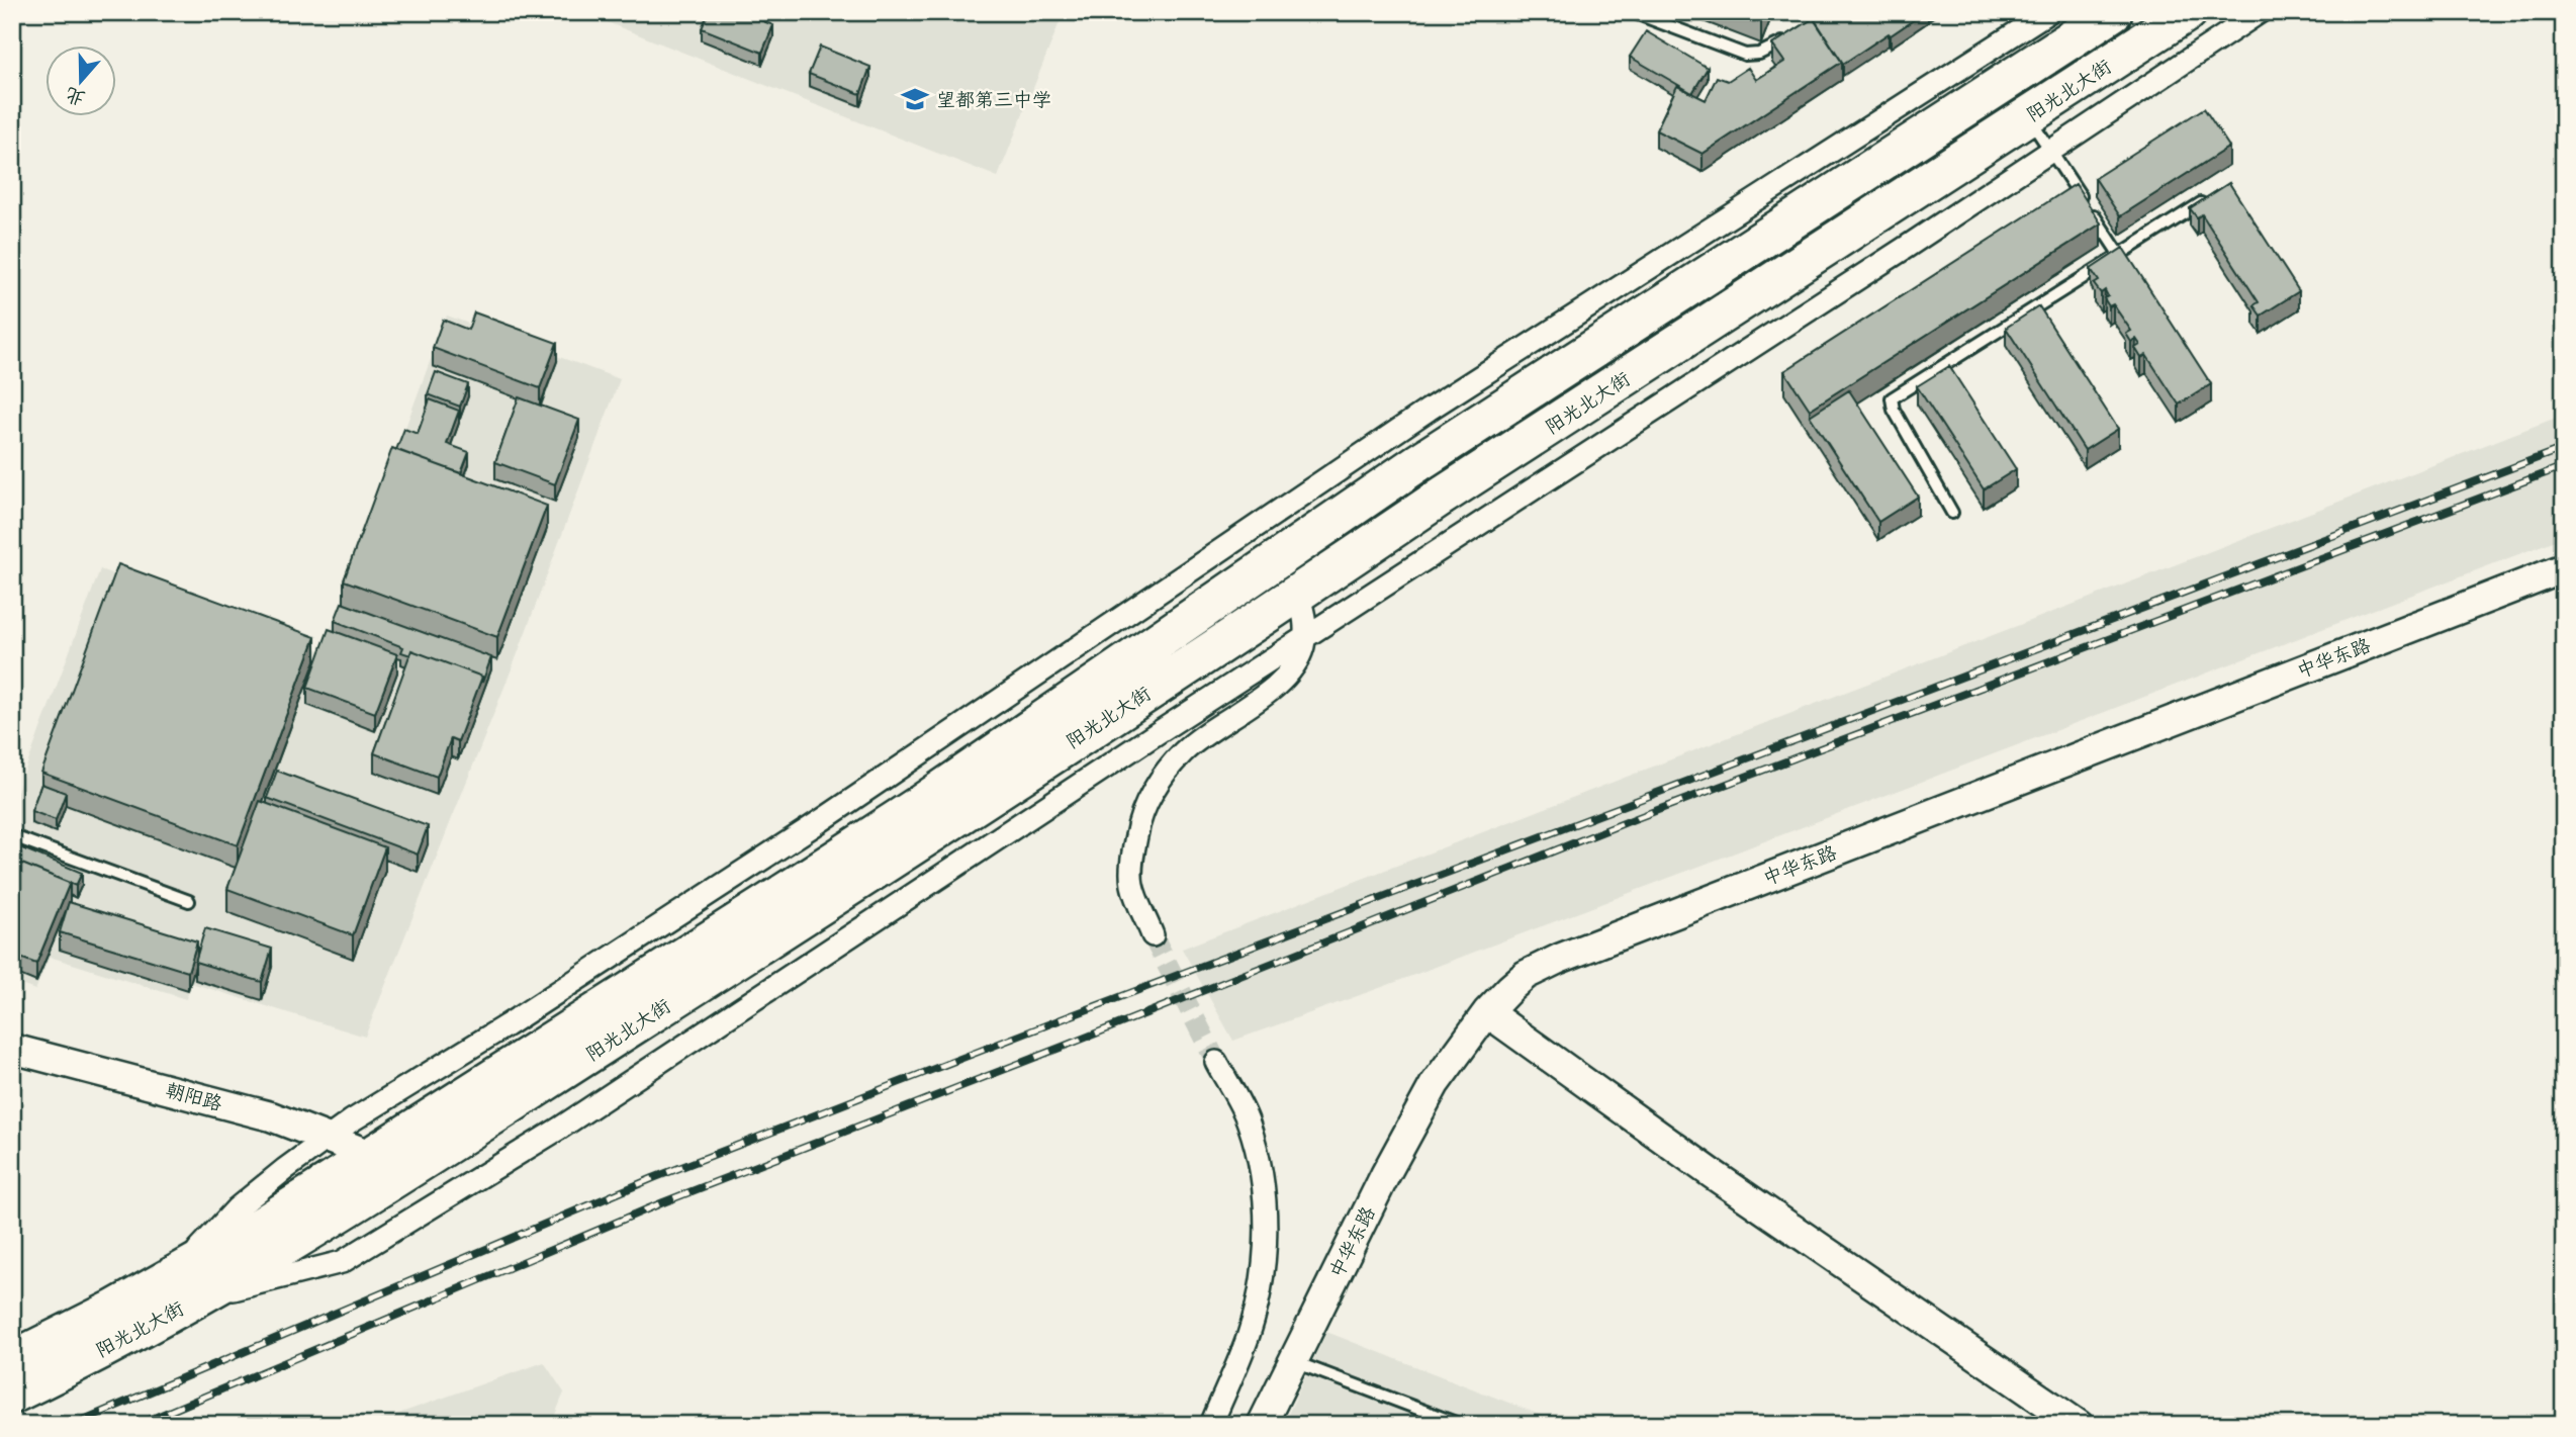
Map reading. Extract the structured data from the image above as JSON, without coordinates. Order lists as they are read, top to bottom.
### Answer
{
  "streets": {
    "highway": ["阳光北大街"],
    "street": ["中华东路", "朝阳路"]
  },
  "crossings": [
    ["阳光北大街", "朝阳路"]
  ],
  "places": {
    "school or university": ["望都第三中学"]
  },
  "north": "bottom"
}
